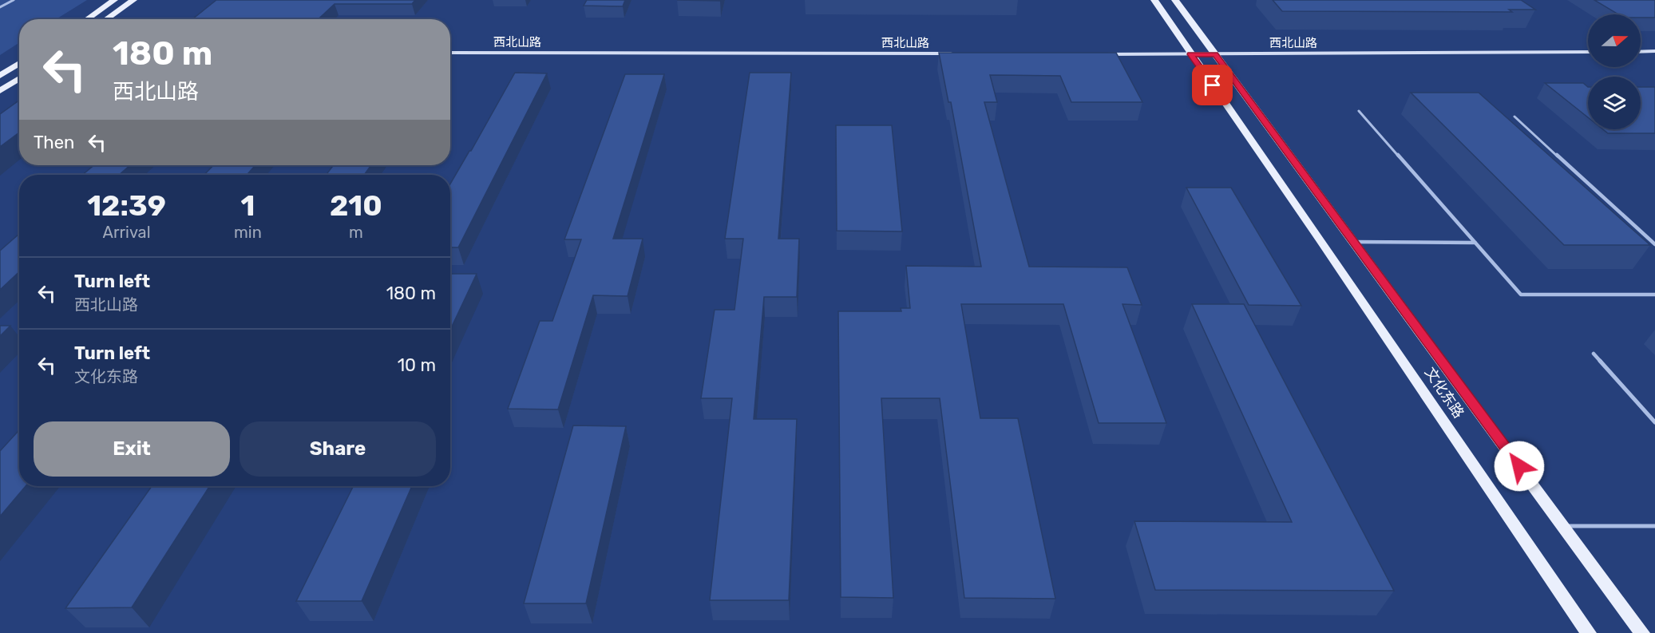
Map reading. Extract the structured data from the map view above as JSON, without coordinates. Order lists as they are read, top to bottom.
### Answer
{
  "streets": {
    "main road": ["西北山路", "文化东路"]
  },
  "crossings": [
    ["西北山路", "文化东路"]
  ],
  "north": "right",
  "page": {
    "turn": ["180 m", "西北山路"],
    "then": "Then",
    "eta": [
      "12:39",
      "Arrival",
      "1",
      "min",
      "210",
      "m"
    ],
    "list": [
      {
        "name": "Turn left",
        "note": "西北山路",
        "value": "180 m"
      },
      {
        "name": "Turn left",
        "note": "文化东路",
        "value": "10 m"
      }
    ],
    "buttons": ["Exit", "Share"]
  }
}
